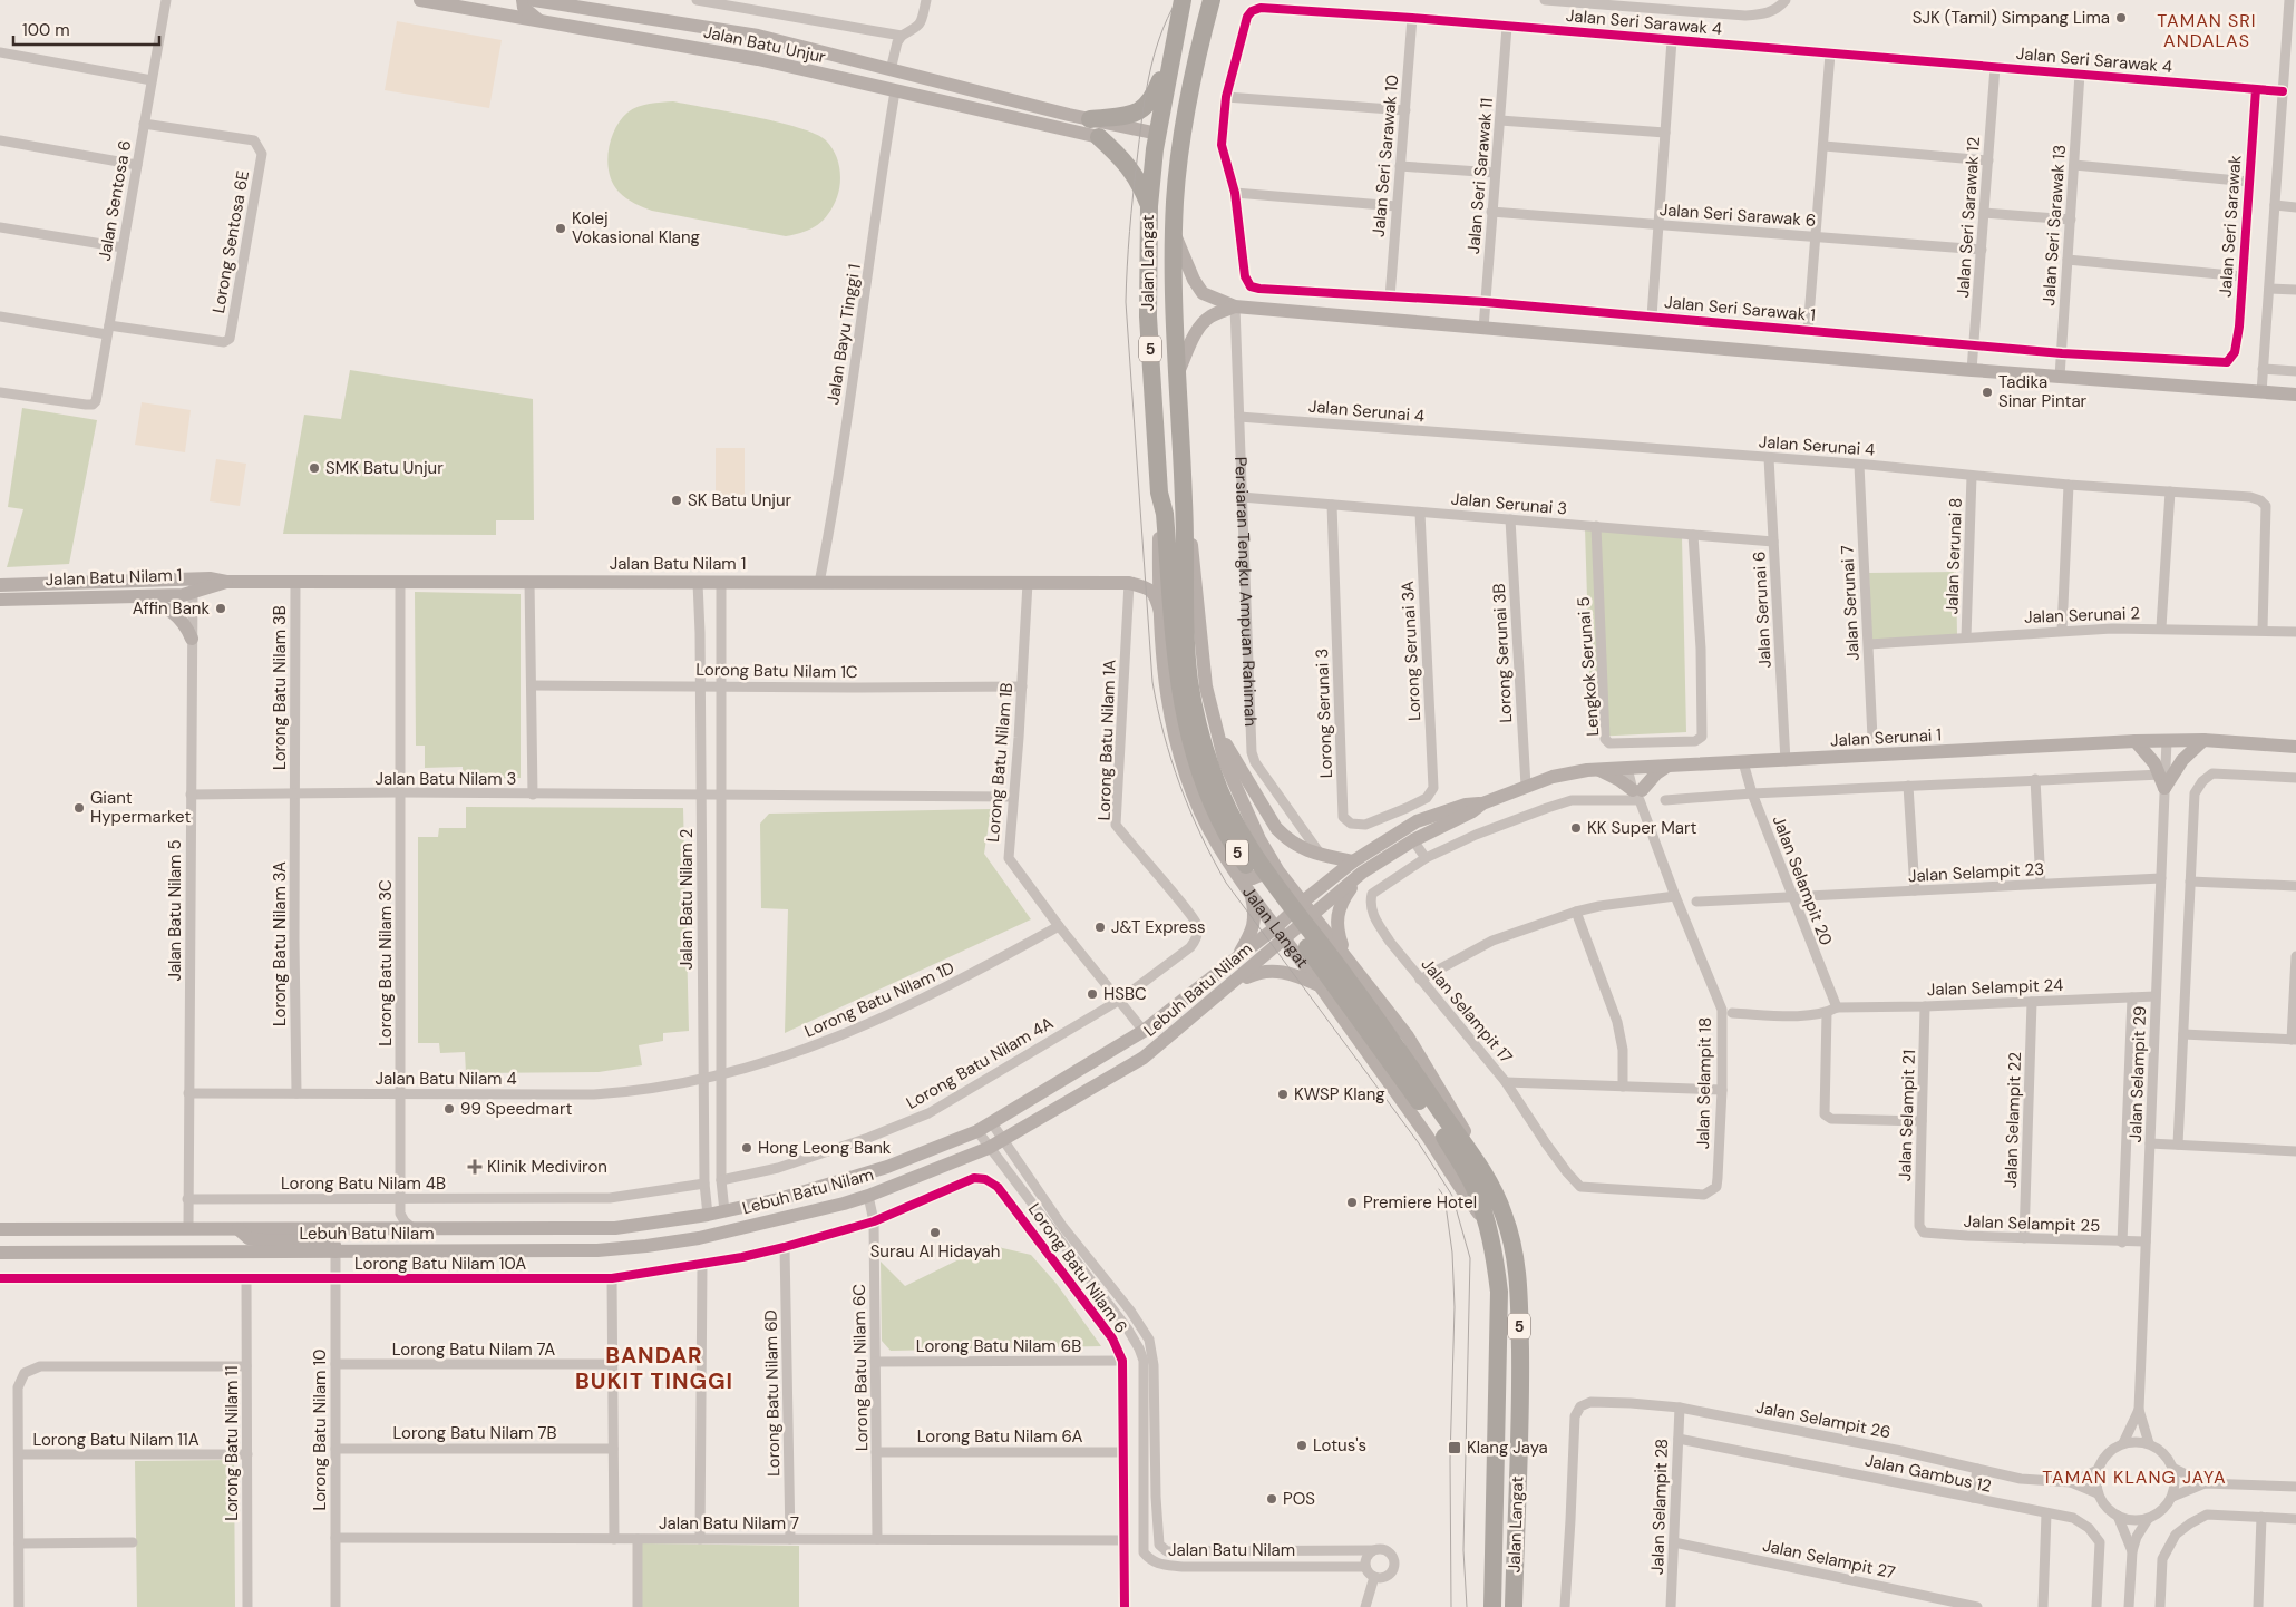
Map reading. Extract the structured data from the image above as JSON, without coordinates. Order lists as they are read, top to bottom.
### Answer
{
  "streets": {
    "highway": ["Jalan Langat", "5"],
    "main road": [
      "Jalan Batu Unjur",
      "Jalan Batu Nilam 1",
      "Jalan Serunai 1",
      "Lebuh Batu Nilam"
    ],
    "street": [
      "Jalan Seri Sarawak 4",
      "Jalan Seri Sarawak 10",
      "Jalan Seri Sarawak 11",
      "Jalan Sentosa 6",
      "Jalan Seri Sarawak 6",
      "Jalan Seri Sarawak 12",
      "Jalan Seri Sarawak 13",
      "Jalan Seri Sarawak",
      "Lorong Sentosa 6E",
      "Jalan Seri Sarawak 1",
      "Jalan Bayu Tinggi 1",
      "Jalan Serunai 4",
      "Jalan Serunai 3",
      "Jalan Serunai 8",
      "Persiaran Tengku Ampuan Rahimah",
      "Jalan Serunai 7",
      "Jalan Serunai 6",
      "Jalan Serunai 2",
      "Lorong Serunai 3A",
      "Lorong Serunai 3B",
      "Lengkok Serunai 5",
      "Lorong Batu Nilam 1C",
      "Lorong Batu Nilam 3B",
      "Lorong Serunai 3",
      "Lorong Batu Nilam 1A",
      "Lorong Batu Nilam 1B",
      "Jalan Batu Nilam 3",
      "Jalan Selampit 23",
      "Jalan Selampit 20",
      "Jalan Batu Nilam 2",
      "Jalan Batu Nilam 5",
      "Lorong Batu Nilam 3A",
      "Lorong Batu Nilam 3C",
      "Jalan Selampit 24",
      "Lorong Batu Nilam 1D",
      "Jalan Selampit 17",
      "Lorong Batu Nilam 4A",
      "Jalan Selampit 29",
      "Jalan Batu Nilam 4",
      "Jalan Selampit 18",
      "Jalan Selampit 21",
      "Jalan Selampit 22",
      "Lorong Batu Nilam 4B",
      "Jalan Selampit 25",
      "Lorong Batu Nilam 10A",
      "Lorong Batu Nilam 6",
      "Lorong Batu Nilam 6B",
      "Lorong Batu Nilam 7A",
      "Lorong Batu Nilam 6C",
      "Lorong Batu Nilam 6D",
      "Jalan Selampit 26",
      "Lorong Batu Nilam 10",
      "Lorong Batu Nilam 7B",
      "Lorong Batu Nilam 6A",
      "Lorong Batu Nilam 11A",
      "Lorong Batu Nilam 11",
      "Jalan Gambus 12",
      "Jalan Selampit 28",
      "Jalan Batu Nilam 7",
      "Jalan Batu Nilam",
      "Jalan Selampit 27"
    ]
  },
  "crossings": [
    ["Jalan Seri Sarawak 4", "Jalan Seri Sarawak 10"],
    ["Jalan Seri Sarawak 4", "Jalan Seri Sarawak 11"],
    ["Jalan Seri Sarawak 4", "Jalan Seri Sarawak 12"],
    ["Jalan Seri Sarawak 4", "Jalan Seri Sarawak 13"],
    ["Jalan Seri Sarawak 4", "Jalan Seri Sarawak"],
    ["Jalan Seri Sarawak 4", "Jalan Seri Sarawak 1"],
    ["Jalan Batu Unjur", "Jalan Langat"],
    ["Jalan Batu Unjur", "Jalan Bayu Tinggi 1"],
    ["Jalan Batu Unjur", "5"],
    ["Jalan Seri Sarawak 10", "Jalan Seri Sarawak 1"],
    ["Jalan Seri Sarawak 11", "Jalan Seri Sarawak 6"],
    ["Jalan Seri Sarawak 11", "Jalan Seri Sarawak 1"],
    ["Jalan Sentosa 6", "Lorong Sentosa 6E"],
    ["Jalan Seri Sarawak 6", "Jalan Seri Sarawak 12"],
    ["Jalan Seri Sarawak 12", "Jalan Seri Sarawak 1"],
    ["Jalan Seri Sarawak 13", "Jalan Seri Sarawak 1"],
    ["Jalan Seri Sarawak", "Jalan Seri Sarawak 1"],
    ["Jalan Langat", "5"],
    ["Jalan Langat", "Lebuh Batu Nilam"],
    ["Jalan Bayu Tinggi 1", "Jalan Batu Nilam 1"],
    ["Jalan Serunai 4", "Jalan Serunai 8"],
    ["Jalan Serunai 4", "Persiaran Tengku Ampuan Rahimah"],
    ["Jalan Serunai 4", "Jalan Serunai 7"],
    ["Jalan Serunai 4", "Jalan Serunai 6"],
    ["Jalan Serunai 4", "Jalan Serunai 2"],
    ["Jalan Serunai 3", "Persiaran Tengku Ampuan Rahimah"],
    ["Jalan Serunai 3", "Jalan Serunai 6"],
    ["Jalan Serunai 3", "Lorong Serunai 3A"],
    ["Jalan Serunai 3", "Lorong Serunai 3B"],
    ["Jalan Serunai 3", "Lengkok Serunai 5"],
    ["Jalan Serunai 3", "Lorong Serunai 3"],
    ["Jalan Serunai 8", "Jalan Serunai 2"],
    ["Jalan Batu Nilam 1", "Lorong Batu Nilam 3B"],
    ["Jalan Batu Nilam 1", "Lorong Batu Nilam 1A"],
    ["Jalan Batu Nilam 1", "Lorong Batu Nilam 1B"],
    ["Jalan Batu Nilam 1", "Jalan Batu Nilam 2"],
    ["Jalan Batu Nilam 1", "Jalan Batu Nilam 5"],
    ["Jalan Batu Nilam 1", "Lorong Batu Nilam 3C"],
    ["Jalan Serunai 7", "Jalan Serunai 2"],
    ["Jalan Serunai 6", "Jalan Serunai 1"],
    ["Lorong Serunai 3A", "Lorong Serunai 3"],
    ["Lorong Serunai 3B", "Jalan Serunai 1"],
    ["Lorong Batu Nilam 1C", "Lorong Batu Nilam 1B"],
    ["Lorong Batu Nilam 1C", "Jalan Batu Nilam 2"],
    ["Lorong Batu Nilam 3B", "Jalan Batu Nilam 3"],
    ["Lorong Batu Nilam 3B", "Lorong Batu Nilam 3A"],
    ["Jalan Serunai 1", "Jalan Selampit 20"],
    ["Jalan Serunai 1", "Lebuh Batu Nilam"],
    ["Jalan Serunai 1", "Jalan Selampit 29"],
    ["Jalan Serunai 1", "Jalan Selampit 18"],
    ["Lorong Batu Nilam 1A", "Lorong Batu Nilam 1B"],
    ["Lorong Batu Nilam 1A", "Lorong Batu Nilam 4A"],
    ["Lorong Batu Nilam 1B", "Lebuh Batu Nilam"],
    ["Lorong Batu Nilam 1B", "Lorong Batu Nilam 1D"],
    ["Lorong Batu Nilam 1B", "Lorong Batu Nilam 4A"],
    ["Jalan Batu Nilam 3", "Jalan Batu Nilam 2"],
    ["Jalan Batu Nilam 3", "Jalan Batu Nilam 5"],
    ["Jalan Batu Nilam 3", "Lorong Batu Nilam 3A"],
    ["Jalan Batu Nilam 3", "Lorong Batu Nilam 3C"],
    ["Jalan Selampit 23", "Jalan Selampit 20"],
    ["Jalan Selampit 23", "Jalan Selampit 29"],
    ["Jalan Selampit 20", "Jalan Selampit 24"],
    ["Jalan Batu Nilam 2", "Lebuh Batu Nilam"],
    ["Jalan Batu Nilam 2", "Lorong Batu Nilam 1D"],
    ["Jalan Batu Nilam 2", "Jalan Batu Nilam 4"],
    ["Jalan Batu Nilam 2", "Lorong Batu Nilam 4B"],
    ["Jalan Batu Nilam 5", "Lebuh Batu Nilam"],
    ["Jalan Batu Nilam 5", "Jalan Batu Nilam 4"],
    ["Jalan Batu Nilam 5", "Lorong Batu Nilam 4B"],
    ["Lorong Batu Nilam 3A", "Jalan Batu Nilam 4"],
    ["Lorong Batu Nilam 3C", "Lebuh Batu Nilam"],
    ["Lorong Batu Nilam 3C", "Jalan Batu Nilam 4"],
    ["Lorong Batu Nilam 3C", "Lorong Batu Nilam 4B"],
    ["Jalan Selampit 24", "Jalan Selampit 29"],
    ["Jalan Selampit 24", "Jalan Selampit 21"],
    ["Jalan Selampit 24", "Jalan Selampit 22"],
    ["Lebuh Batu Nilam", "Lorong Batu Nilam 6C"],
    ["Lebuh Batu Nilam", "Lorong Batu Nilam 10"],
    ["Lebuh Batu Nilam", "Jalan Batu Nilam"],
    ["Lorong Batu Nilam 1D", "Jalan Batu Nilam 4"],
    ["Jalan Selampit 17", "Jalan Selampit 18"],
    ["Jalan Selampit 29", "Jalan Selampit 25"],
    ["Jalan Selampit 29", "Jalan Selampit 26"],
    ["Jalan Selampit 21", "Jalan Selampit 25"],
    ["Jalan Selampit 22", "Jalan Selampit 25"],
    ["Lorong Batu Nilam 10A", "Lorong Batu Nilam 6"],
    ["Lorong Batu Nilam 10A", "Lorong Batu Nilam 6C"],
    ["Lorong Batu Nilam 10A", "Lorong Batu Nilam 6D"],
    ["Lorong Batu Nilam 10A", "Lorong Batu Nilam 10"],
    ["Lorong Batu Nilam 10A", "Lorong Batu Nilam 11"],
    ["Lorong Batu Nilam 6", "Lorong Batu Nilam 6B"],
    ["Lorong Batu Nilam 6", "Lorong Batu Nilam 6C"],
    ["Lorong Batu Nilam 6", "Lorong Batu Nilam 6A"],
    ["Lorong Batu Nilam 6", "Jalan Batu Nilam 7"],
    ["Lorong Batu Nilam 6B", "Lorong Batu Nilam 6C"],
    ["Lorong Batu Nilam 7A", "Lorong Batu Nilam 10"],
    ["Lorong Batu Nilam 6C", "Lorong Batu Nilam 6A"],
    ["Lorong Batu Nilam 6C", "Jalan Batu Nilam 7"],
    ["Lorong Batu Nilam 6D", "Jalan Batu Nilam 7"],
    ["Jalan Selampit 26", "Jalan Selampit 28"],
    ["Lorong Batu Nilam 10", "Lorong Batu Nilam 7B"],
    ["Lorong Batu Nilam 10", "Jalan Batu Nilam 7"],
    ["Lorong Batu Nilam 11A", "Lorong Batu Nilam 11"],
    ["Jalan Gambus 12", "Jalan Selampit 28"],
    ["Jalan Selampit 28", "Jalan Selampit 27"]
  ],
  "districts": ["TAMAN SRI ANDALAS", "BANDAR BUKIT TINGGI", "TAMAN KLANG JAYA"],
  "places": {
    "other": [
      "SJK (Tamil) Simpang Lima",
      "Kolej Vokasional Klang",
      "Tadika Sinar Pintar",
      "SMK Batu Unjur",
      "SK Batu Unjur",
      "Affin Bank",
      "Giant Hypermarket",
      "KK Super Mart",
      "J&T Express",
      "HSBC",
      "KWSP Klang",
      "99 Speedmart",
      "Hong Leong Bank",
      "Premiere Hotel",
      "Surau Al Hidayah",
      "Lotus's",
      "POS"
    ],
    "health": ["Klinik Mediviron"],
    "transit": ["Klang Jaya"]
  },
  "scale_bar": "100 m"
}
